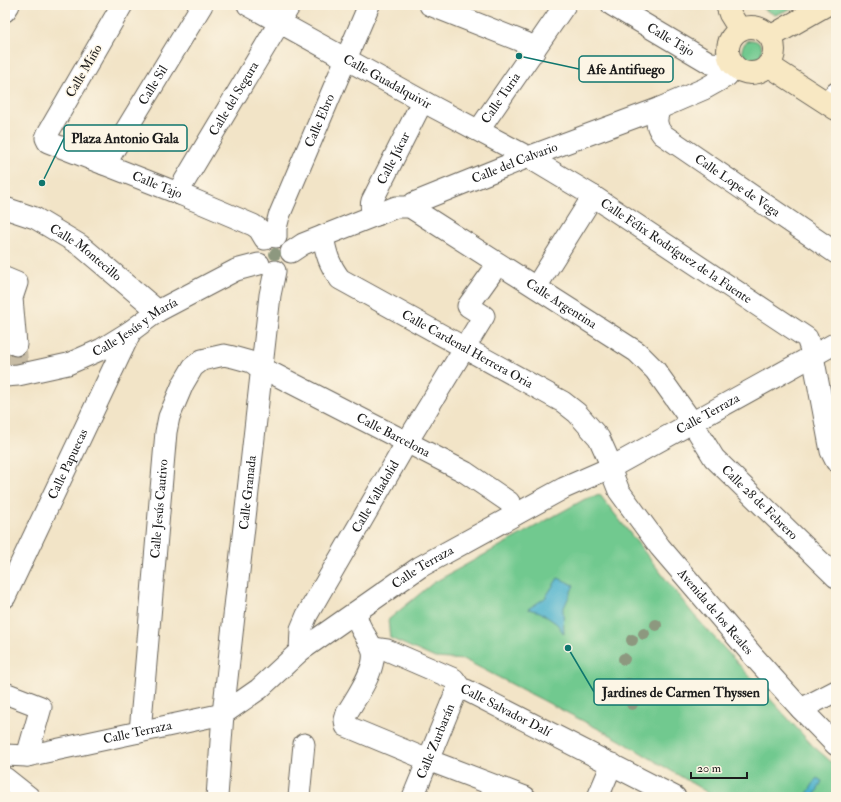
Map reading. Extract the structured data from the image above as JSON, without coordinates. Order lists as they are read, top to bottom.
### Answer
{
  "streets": {
    "street": [
      "Calle Tajo",
      "Calle Miño",
      "Calle Guadalquivir",
      "Calle Sil",
      "Calle Turia",
      "Calle del Segura",
      "Calle Ebro",
      "Calle Júcar",
      "Calle del Calvario",
      "Calle Lope de Vega",
      "Calle Félix Rodríguez de la Fuente",
      "Calle Montecillo",
      "Calle Argentina",
      "Calle Jesús y María",
      "Calle Cardenal Herrera Oria",
      "Calle Terraza",
      "Calle Barcelona",
      "Calle Papuecas",
      "Calle Granada",
      "Calle Valladolid",
      "Calle 28 de Febrero",
      "Calle Jesús Cautivo",
      "Avenida de los Reales",
      "Calle Salvador Dalí",
      "Calle Zurbarán"
    ]
  },
  "crossings": [
    ["Calle Tajo", "Calle Miño"],
    ["Calle Tajo", "Calle Sil"],
    ["Calle Tajo", "Calle del Segura"],
    ["Calle Tajo", "Calle Ebro"],
    ["Calle Tajo", "Calle del Calvario"],
    ["Calle Tajo", "Calle Jesús y María"],
    ["Calle Tajo", "Calle Granada"],
    ["Calle Guadalquivir", "Calle Turia"],
    ["Calle Guadalquivir", "Calle del Segura"],
    ["Calle Guadalquivir", "Calle Ebro"],
    ["Calle Guadalquivir", "Calle Júcar"],
    ["Calle Guadalquivir", "Calle del Calvario"],
    ["Calle Guadalquivir", "Calle Félix Rodríguez de la Fuente"],
    ["Calle Ebro", "Calle del Calvario"],
    ["Calle Ebro", "Calle Jesús y María"],
    ["Calle Ebro", "Calle Granada"],
    ["Calle Júcar", "Calle del Calvario"],
    ["Calle del Calvario", "Calle Lope de Vega"],
    ["Calle del Calvario", "Calle Félix Rodríguez de la Fuente"],
    ["Calle del Calvario", "Calle Argentina"],
    ["Calle del Calvario", "Calle Jesús y María"],
    ["Calle del Calvario", "Calle Cardenal Herrera Oria"],
    ["Calle del Calvario", "Calle Granada"],
    ["Calle Félix Rodríguez de la Fuente", "Calle Terraza"],
    ["Calle Montecillo", "Calle Jesús y María"],
    ["Calle Argentina", "Calle Terraza"],
    ["Calle Argentina", "Calle Valladolid"],
    ["Calle Argentina", "Calle 28 de Febrero"],
    ["Calle Jesús y María", "Calle Papuecas"],
    ["Calle Jesús y María", "Calle Granada"],
    ["Calle Cardenal Herrera Oria", "Calle Terraza"],
    ["Calle Cardenal Herrera Oria", "Calle Valladolid"],
    ["Calle Cardenal Herrera Oria", "Avenida de los Reales"],
    ["Calle Terraza", "Calle Barcelona"],
    ["Calle Terraza", "Calle Granada"],
    ["Calle Terraza", "Calle Valladolid"],
    ["Calle Terraza", "Calle 28 de Febrero"],
    ["Calle Terraza", "Calle Jesús Cautivo"],
    ["Calle Terraza", "Avenida de los Reales"],
    ["Calle Barcelona", "Calle Granada"],
    ["Calle Barcelona", "Calle Valladolid"],
    ["Calle Barcelona", "Calle Jesús Cautivo"],
    ["Calle Granada", "Calle Jesús Cautivo"],
    ["Calle Salvador Dalí", "Calle Zurbarán"]
  ],
  "places": ["Afe Antifuego", "Plaza Antonio Gala", "Jardines de Carmen Thyssen"],
  "scale_bar": "20 m"
}
